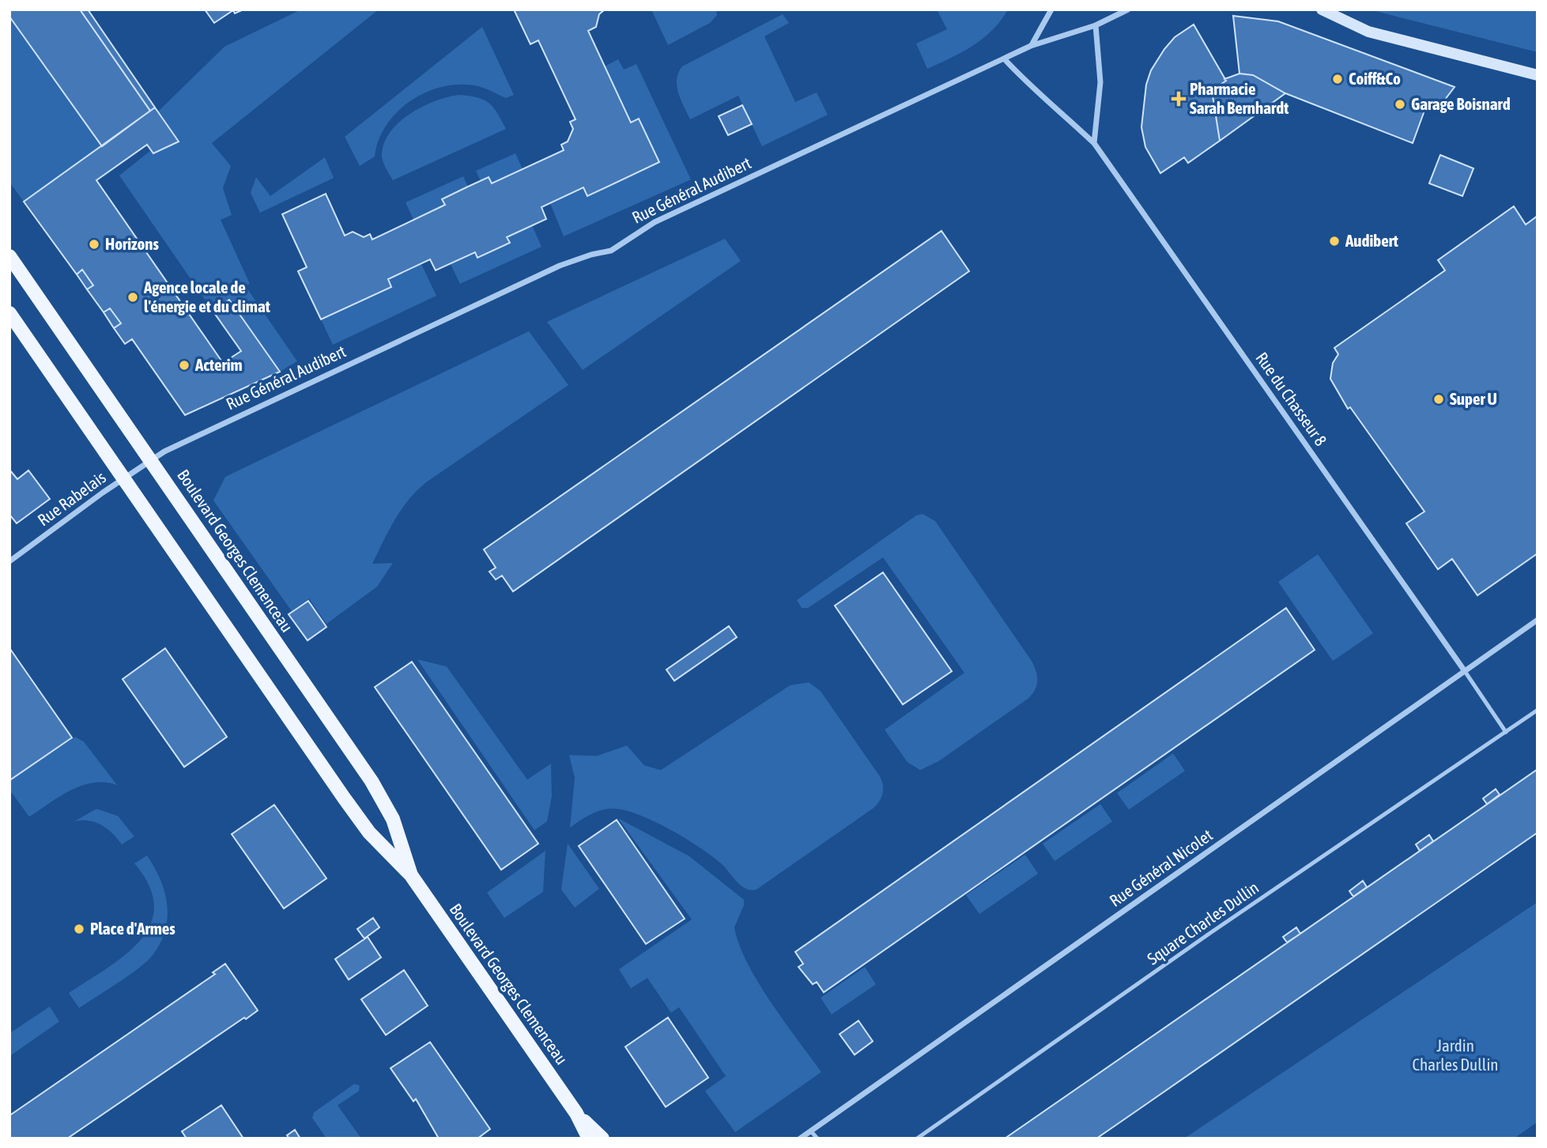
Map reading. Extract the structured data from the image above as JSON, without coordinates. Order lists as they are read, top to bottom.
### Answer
{
  "streets": {
    "main road": ["Boulevard Georges Clemenceau"],
    "street": [
      "Rue Général Audibert",
      "Rue du Chasseur 8",
      "Rue Rabelais",
      "Rue Général Nicolet"
    ],
    "lane": ["Square Charles Dullin"]
  },
  "crossings": [
    ["Rue Général Audibert", "Rue du Chasseur 8"],
    ["Rue Général Audibert", "Rue Rabelais"],
    ["Rue Général Audibert", "Boulevard Georges Clemenceau"],
    ["Rue du Chasseur 8", "Rue Général Nicolet"],
    ["Rue Rabelais", "Boulevard Georges Clemenceau"]
  ],
  "parks": ["Jardin Charles Dullin"],
  "places": {
    "other": [
      "Coiff&Co",
      "Garage Boisnard",
      "Audibert",
      "Horizons",
      "Agence locale de l'énergie et du climat",
      "Acterim",
      "Super U",
      "Place d'Armes"
    ],
    "health": ["Pharmacie Sarah Bernhardt"]
  }
}
